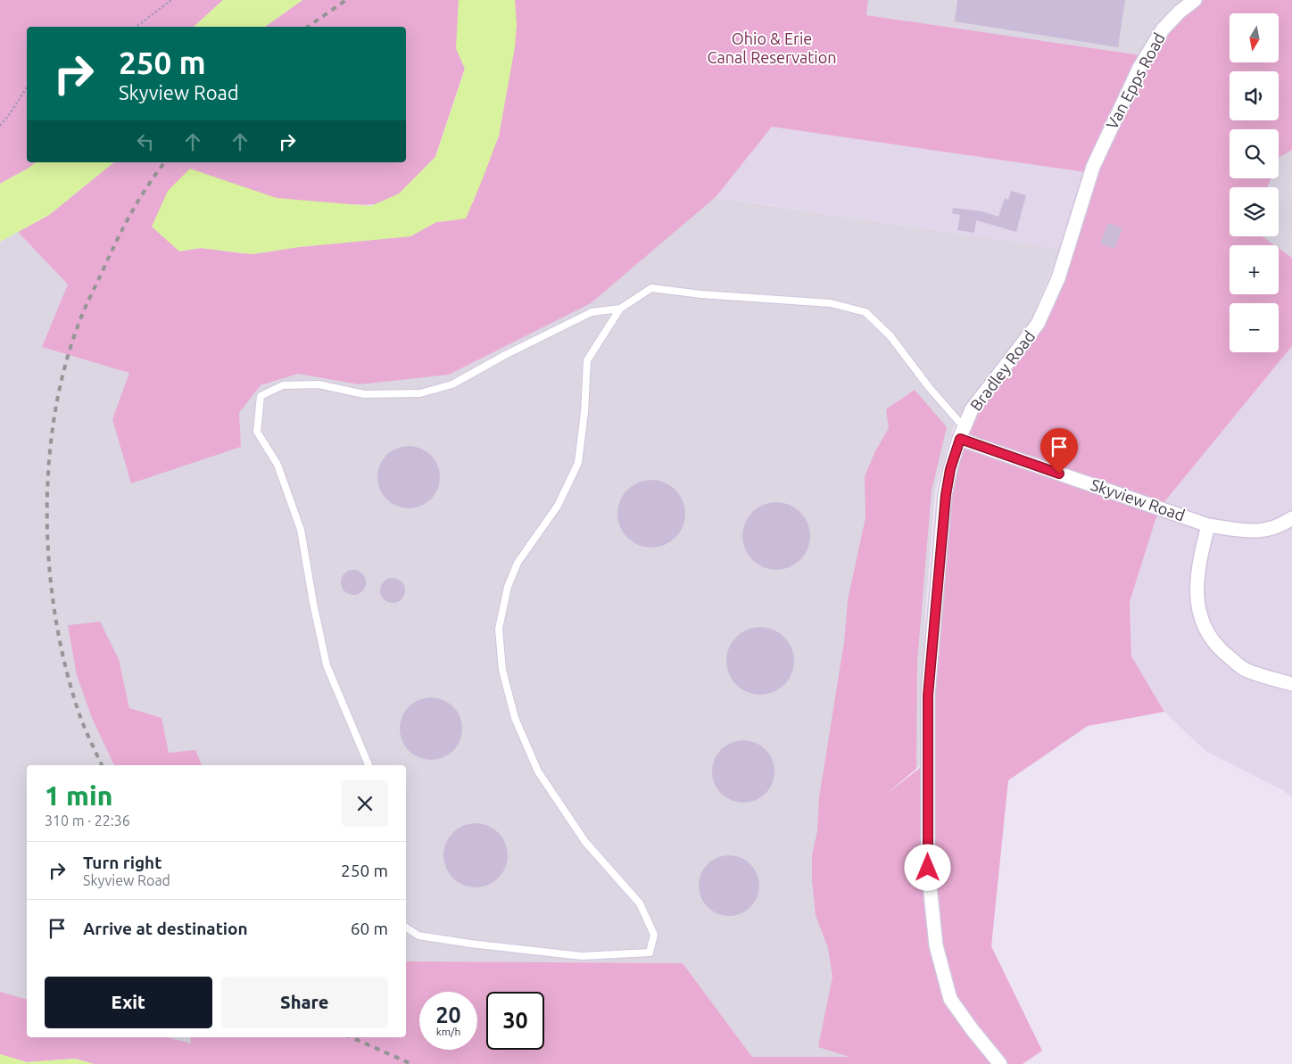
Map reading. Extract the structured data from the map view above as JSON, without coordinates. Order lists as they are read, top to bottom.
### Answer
{
  "streets": {
    "street": ["Van Epps Road", "Bradley Road", "Skyview Road"]
  },
  "crossings": [
    ["Van Epps Road", "Bradley Road"],
    ["Bradley Road", "Skyview Road"]
  ],
  "parks": ["Ohio & Erie Canal Reservation"],
  "north": "bottom",
  "page": {
    "map_buttons": ["+", "−"],
    "turn": ["250 m", "Skyview Road"],
    "heading": ["1 min", "310 m · 22:36"],
    "list": [
      {
        "name": "Turn right",
        "note": "Skyview Road",
        "value": "250 m"
      },
      {
        "name": "Arrive at destination",
        "value": "60 m"
      }
    ],
    "buttons": ["Exit", "Share"],
    "speed": "20 km/h",
    "limit": "30"
  }
}
